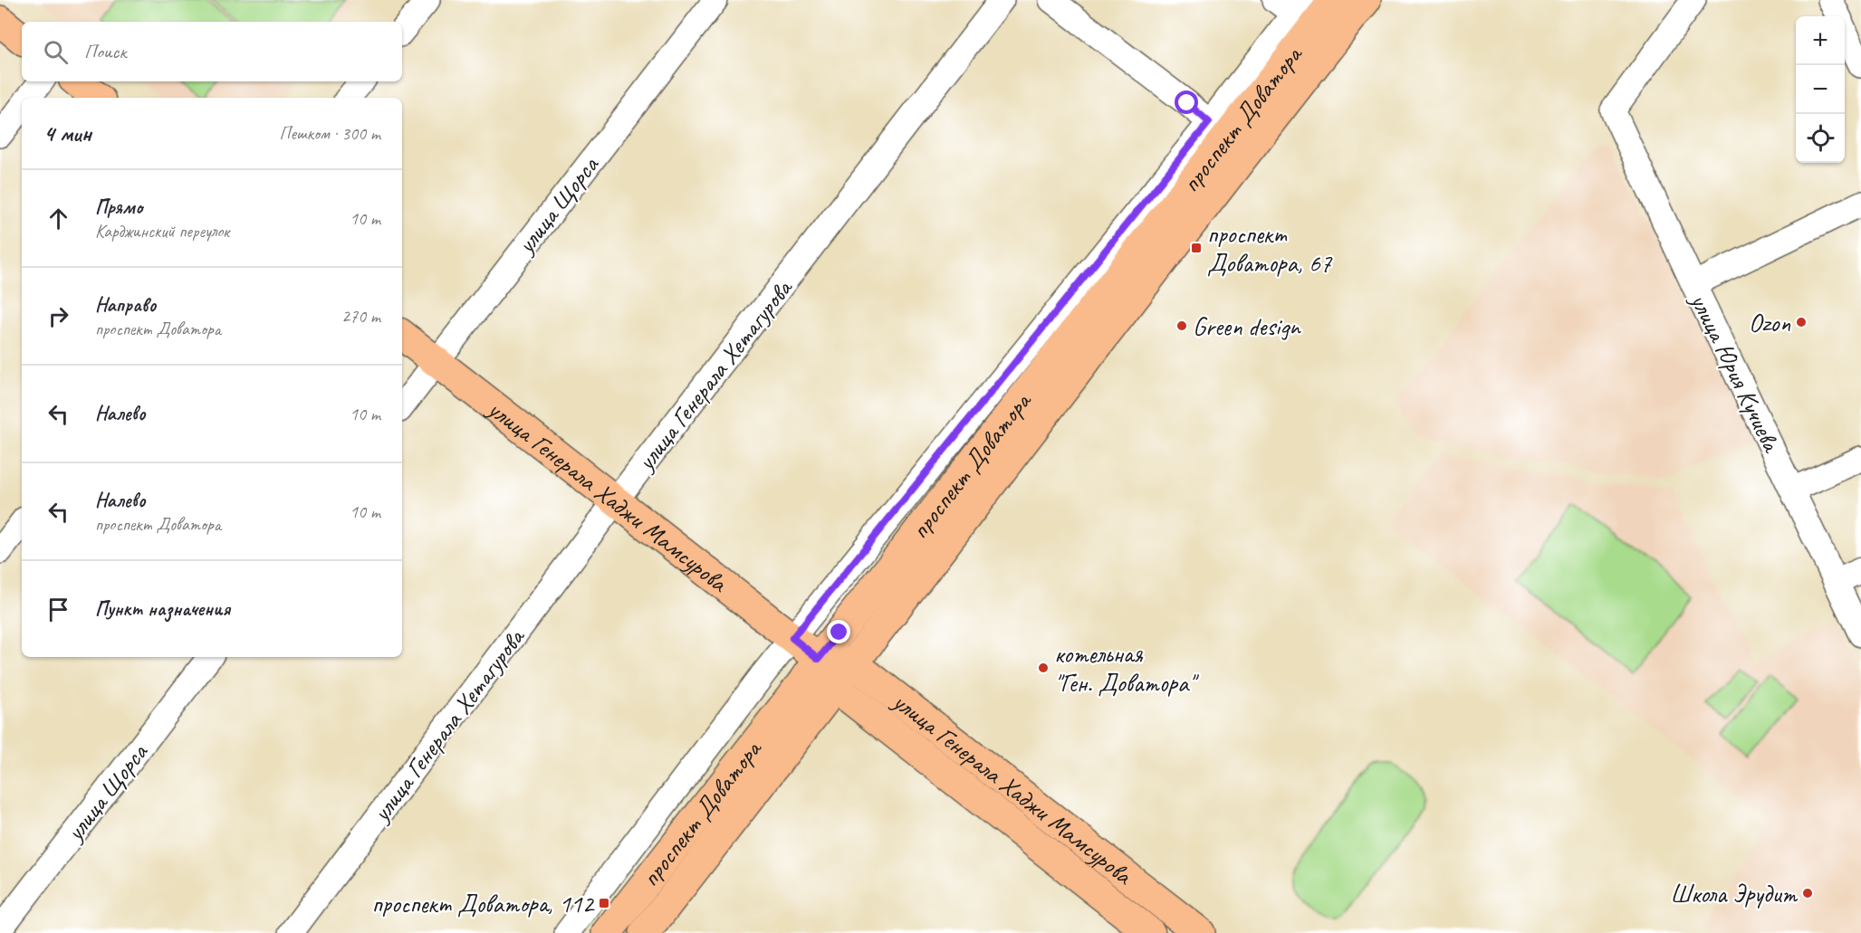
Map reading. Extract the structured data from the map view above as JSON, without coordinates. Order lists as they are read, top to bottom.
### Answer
{
  "streets": {
    "main road": ["проспект Доватора", "улица Генерала Хаджи Мамсурова"],
    "street": ["улица Щорса", "улица Юрия Кучиева", "улица Генерала Хетагурова"]
  },
  "crossings": [
    ["проспект Доватора", "улица Генерала Хаджи Мамсурова"],
    ["улица Щорса", "улица Генерала Хаджи Мамсурова"],
    ["улица Генерала Хетагурова", "улица Генерала Хаджи Мамсурова"]
  ],
  "places": {
    "transit": ["проспект Доватора, 67", "проспект Доватора, 112"],
    "other": [
      "Ozon",
      "Green design",
      "котельная \"Ген. Доватора\"",
      "Школа Эрудит"
    ]
  },
  "page": {
    "map_buttons": ["+", "−"],
    "search": "Поиск",
    "heading": ["4 мин", "Пешком · 300 m"],
    "list": [
      ["Прямо", "Карджинский переулок", "10 m"],
      ["Направо", "проспект Доватора", "270 m"],
      ["Налево", "10 m"],
      ["Налево", "проспект Доватора", "10 m"],
      "Пункт назначения"
    ]
  }
}
